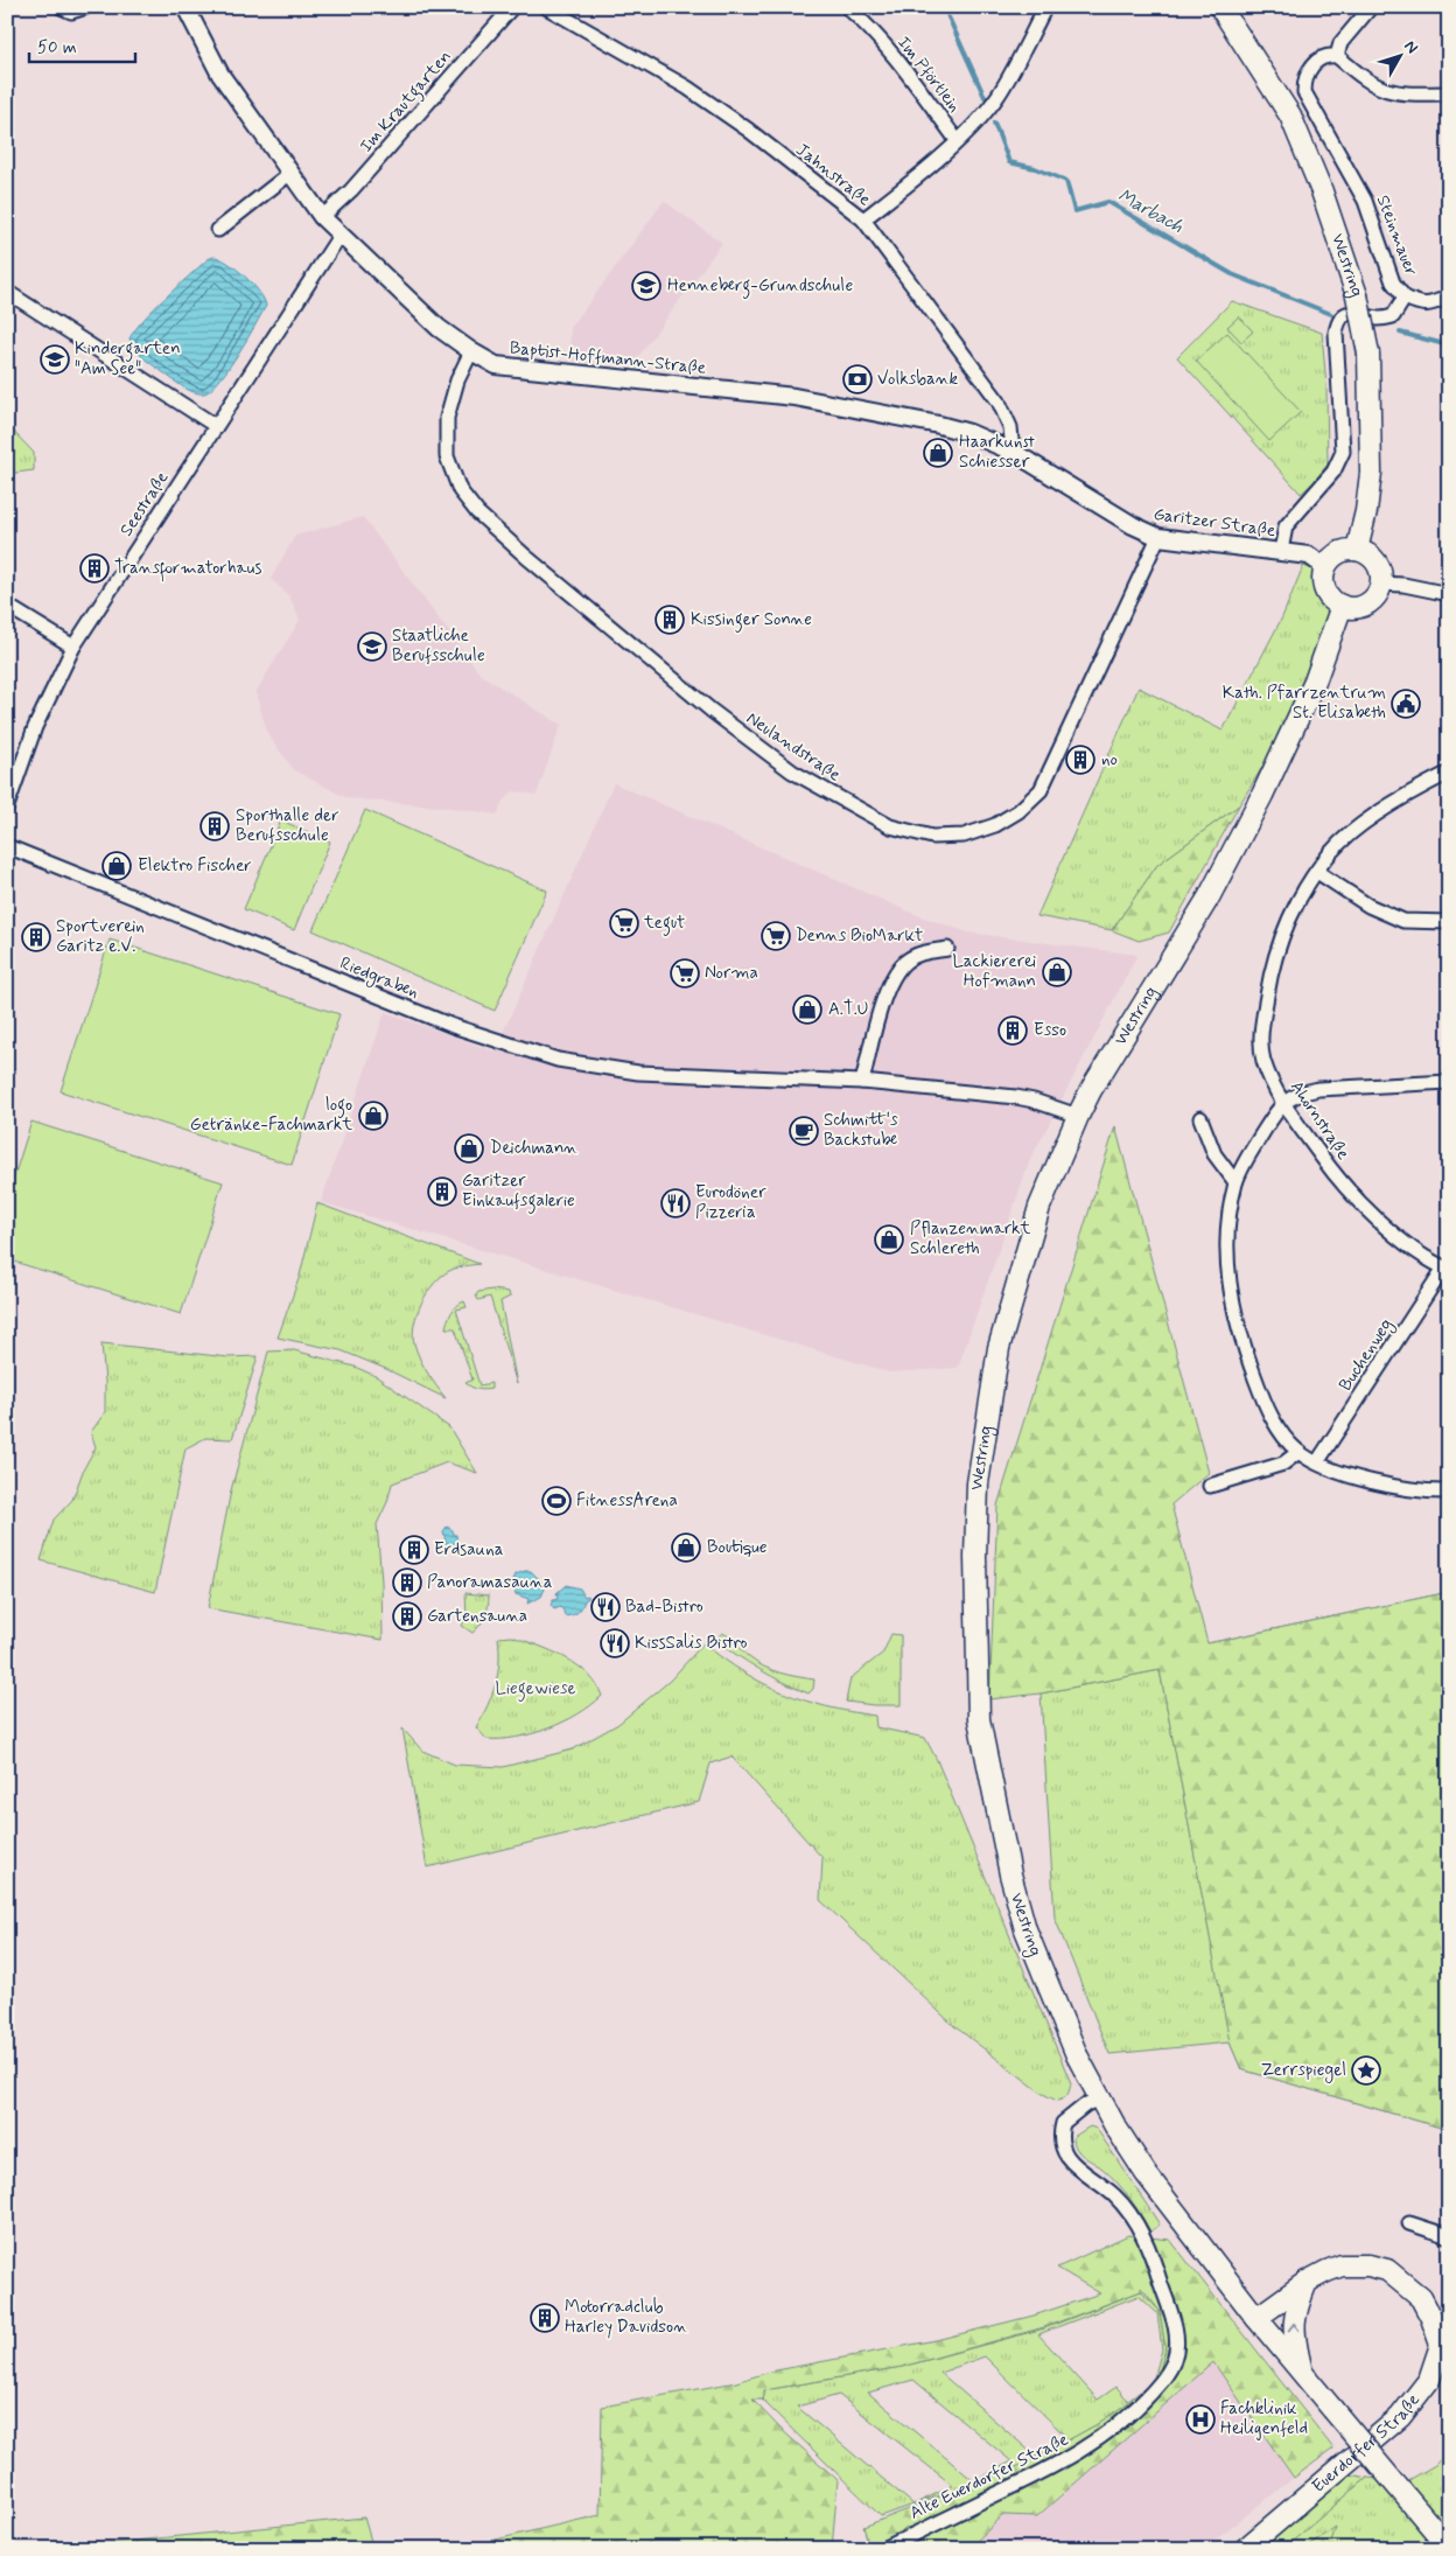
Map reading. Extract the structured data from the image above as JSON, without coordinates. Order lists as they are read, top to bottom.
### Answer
{
  "streets": {
    "main road": ["Westring", "Euerdorfer Straße"],
    "street": [
      "Im Pförtlein",
      "Im Krautgarten",
      "Jahnstraße",
      "Steinmauer",
      "Baptist-Hoffmann-Straße",
      "Seestraße",
      "Garitzer Straße",
      "Neulandstraße",
      "Riedgraben",
      "Ahornstraße",
      "Buchenweg",
      "Alte Euerdorfer Straße"
    ]
  },
  "crossings": [
    ["Im Krautgarten", "Baptist-Hoffmann-Straße"],
    ["Jahnstraße", "Baptist-Hoffmann-Straße"],
    ["Jahnstraße", "Garitzer Straße"],
    ["Steinmauer", "Garitzer Straße"],
    ["Westring", "Garitzer Straße"],
    ["Westring", "Riedgraben"],
    ["Westring", "Euerdorfer Straße"],
    ["Westring", "Alte Euerdorfer Straße"],
    ["Baptist-Hoffmann-Straße", "Seestraße"],
    ["Baptist-Hoffmann-Straße", "Garitzer Straße"],
    ["Baptist-Hoffmann-Straße", "Neulandstraße"],
    ["Garitzer Straße", "Neulandstraße"],
    ["Ahornstraße", "Buchenweg"]
  ],
  "water": ["Marbach"],
  "parks": ["Liegewiese"],
  "places": {
    "school or university": ["Henneberg-Grundschule", "Kindergarten \"Am See\"", "Staatliche Berufsschule"],
    "bank": ["Volksbank"],
    "shop": [
      "Haarkunst Schiesser",
      "Elektro Fischer",
      "Lackiererei Hofmann",
      "A.T.U",
      "logo Getränke-Fachmarkt",
      "Deichmann",
      "Pflanzenmarkt Schlereth",
      "Boutique"
    ],
    "building": [
      "Transformatorhaus",
      "Kissinger Sonne",
      "no",
      "Sporthalle der Berufsschule",
      "Sportverein Garitz e.V.",
      "Esso",
      "Garitzer Einkaufsgalerie",
      "Erdsauna",
      "Panoramasauna",
      "Gartensauna",
      "Motorradclub Harley Davidson"
    ],
    "public building": ["Kath. Pfarrzentrum St. Elisabeth"],
    "supermarket": ["tegut", "Denns BioMarkt", "Norma"],
    "cafe": ["Schmitt's Backstube"],
    "restaurant": ["Eurodöner Pizzeria", "Bad-Bistro", "KissSalis Bistro"],
    "sports": ["FitnessArena"],
    "place": ["Zerrspiegel"],
    "hospital": ["Fachklinik Heiligenfeld"]
  },
  "scale_bar": "50 m",
  "north": "top right"
}
